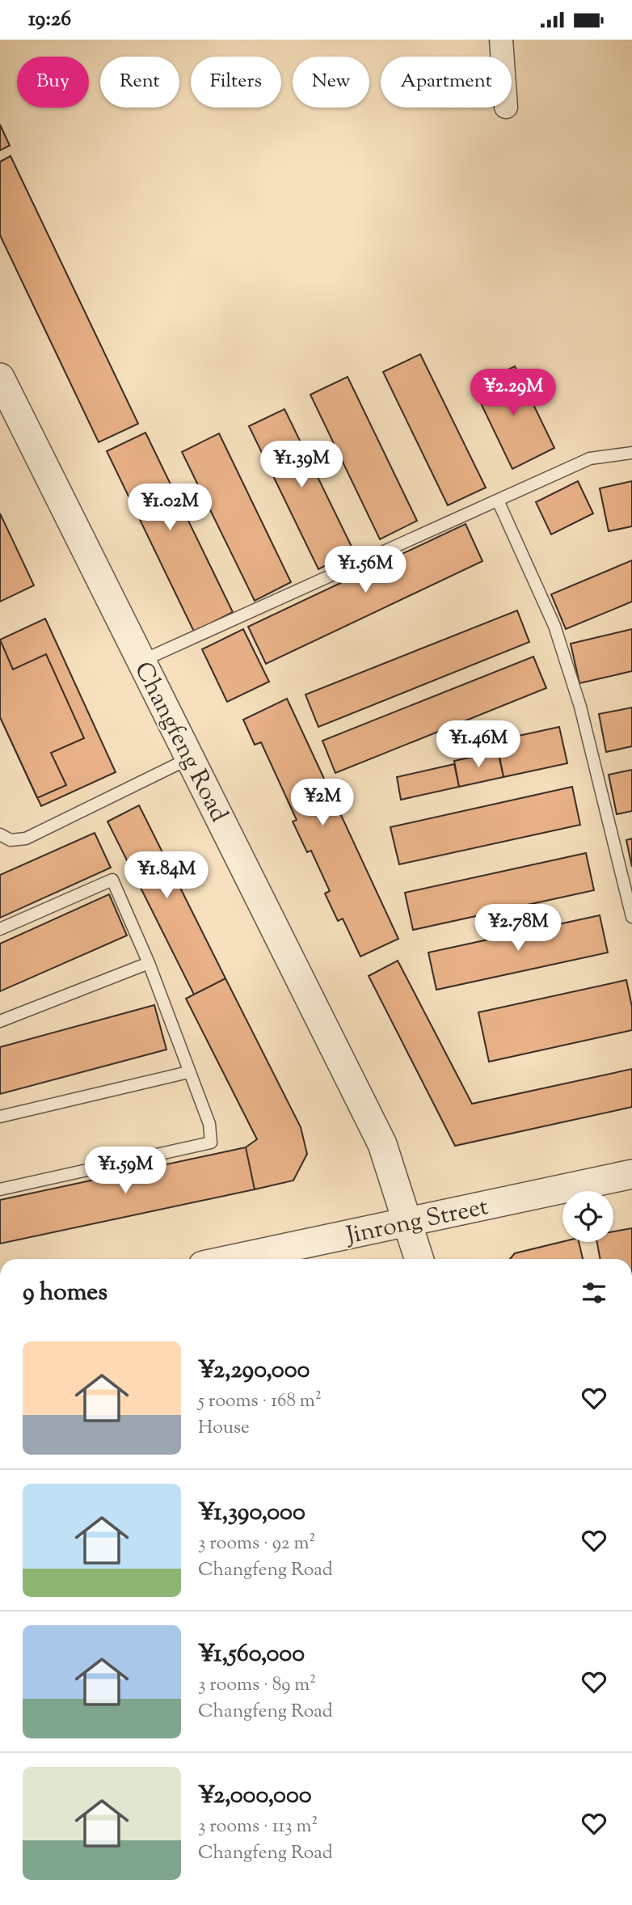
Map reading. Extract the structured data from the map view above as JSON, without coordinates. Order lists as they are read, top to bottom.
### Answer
{
  "streets": {
    "street": ["Changfeng Road", "Jinrong Street"]
  },
  "crossings": [
    ["Changfeng Road", "Jinrong Street"]
  ],
  "page": {
    "status": "19:26",
    "chip": [
      "Buy",
      "Rent",
      "Filters",
      "New",
      "Apartment"
    ],
    "price": [
      "¥2.29M",
      "¥1.39M",
      "¥1.02M",
      "¥1.56M",
      "¥1.46M",
      "¥2M",
      "¥1.84M",
      "¥2.78M",
      "¥1.59M"
    ],
    "heading": "9 homes",
    "list": [
      {
        "name": "¥2,290,000",
        "note": "5 rooms · 168 m² · House"
      },
      {
        "name": "¥1,390,000",
        "note": "3 rooms · 92 m² · Changfeng Road"
      },
      {
        "name": "¥1,560,000",
        "note": "3 rooms · 89 m² · Changfeng Road"
      },
      {
        "name": "¥2,000,000",
        "note": "3 rooms · 113 m² · Changfeng Road"
      }
    ]
  }
}
